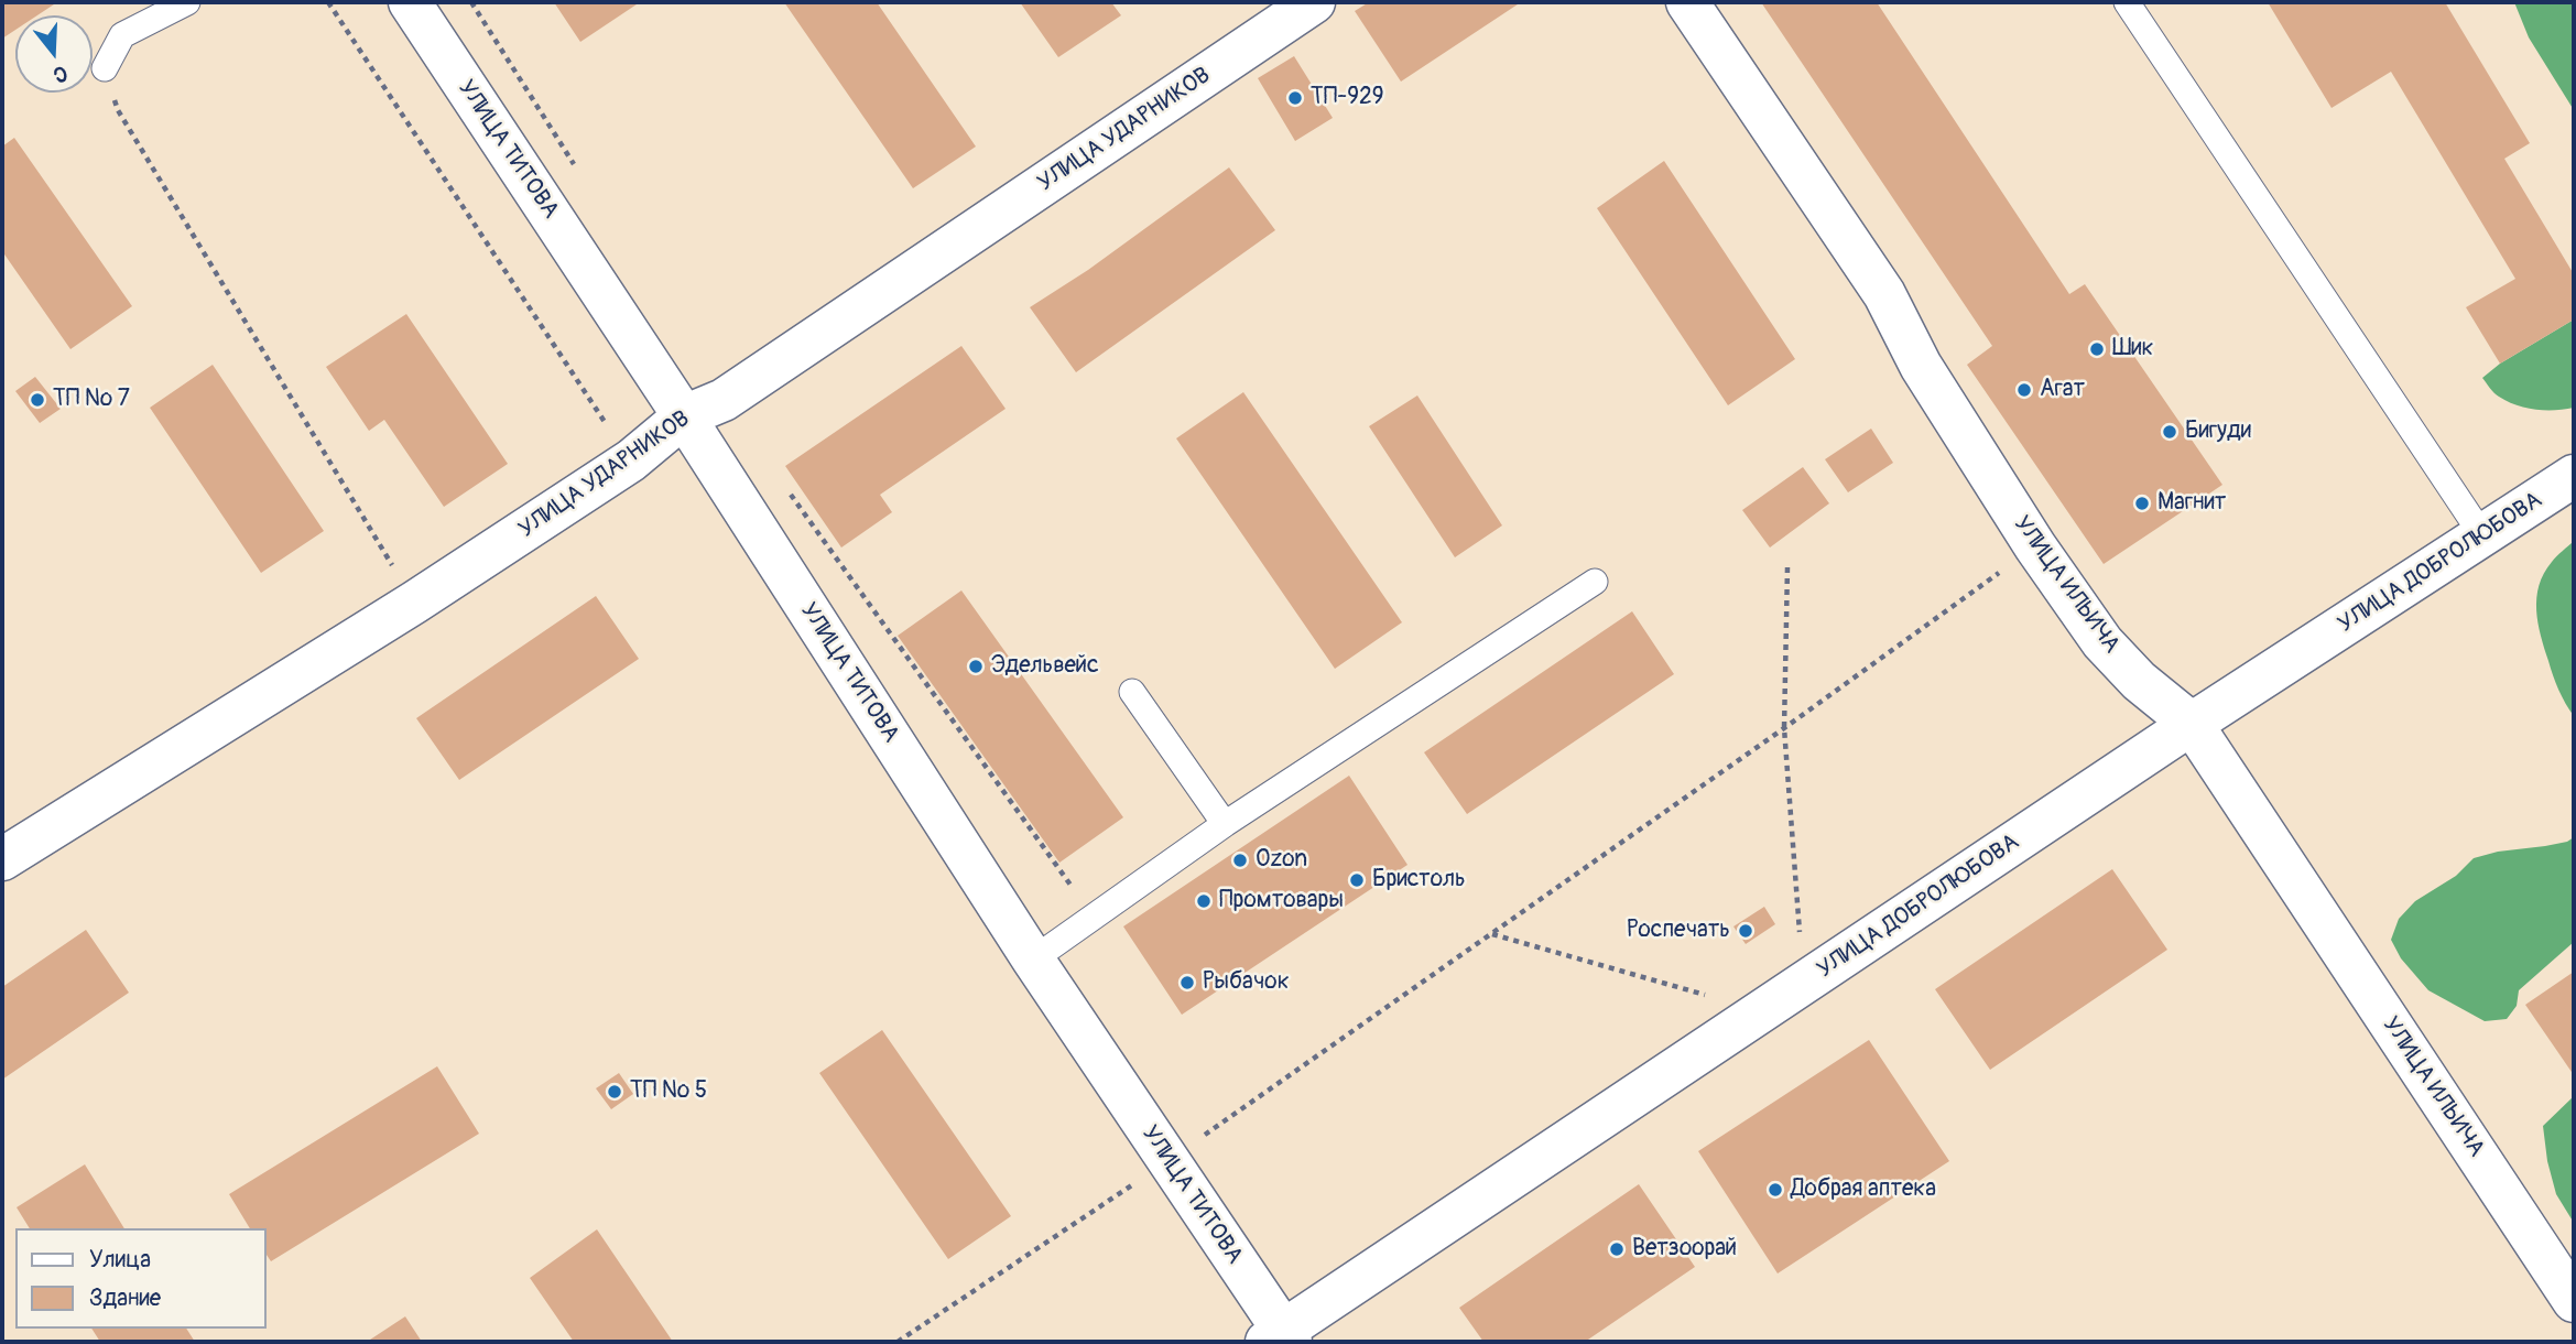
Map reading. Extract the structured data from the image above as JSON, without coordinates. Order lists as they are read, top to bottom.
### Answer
{
  "streets": {
    "street": [
      "УЛИЦА УДАРНИКОВ",
      "УЛИЦА ТИТОВА",
      "УЛИЦА ДОБРОЛЮБОВА",
      "УЛИЦА ИЛЬИЧА"
    ]
  },
  "crossings": [
    ["УЛИЦА УДАРНИКОВ", "УЛИЦА ТИТОВА"],
    ["УЛИЦА ТИТОВА", "УЛИЦА ДОБРОЛЮБОВА"],
    ["УЛИЦА ДОБРОЛЮБОВА", "УЛИЦА ИЛЬИЧА"]
  ],
  "places": [
    "ТП-929",
    "Шик",
    "Агат",
    "ТП № 7",
    "Бигуди",
    "Магнит",
    "Эдельвейс",
    "Ozon",
    "Бристоль",
    "Промтовары",
    "Роспечать",
    "Рыбачок",
    "ТП № 5",
    "Добрая аптека",
    "Ветзоорай"
  ],
  "legend": ["Улица", "Здание"],
  "north": "bottom"
}
